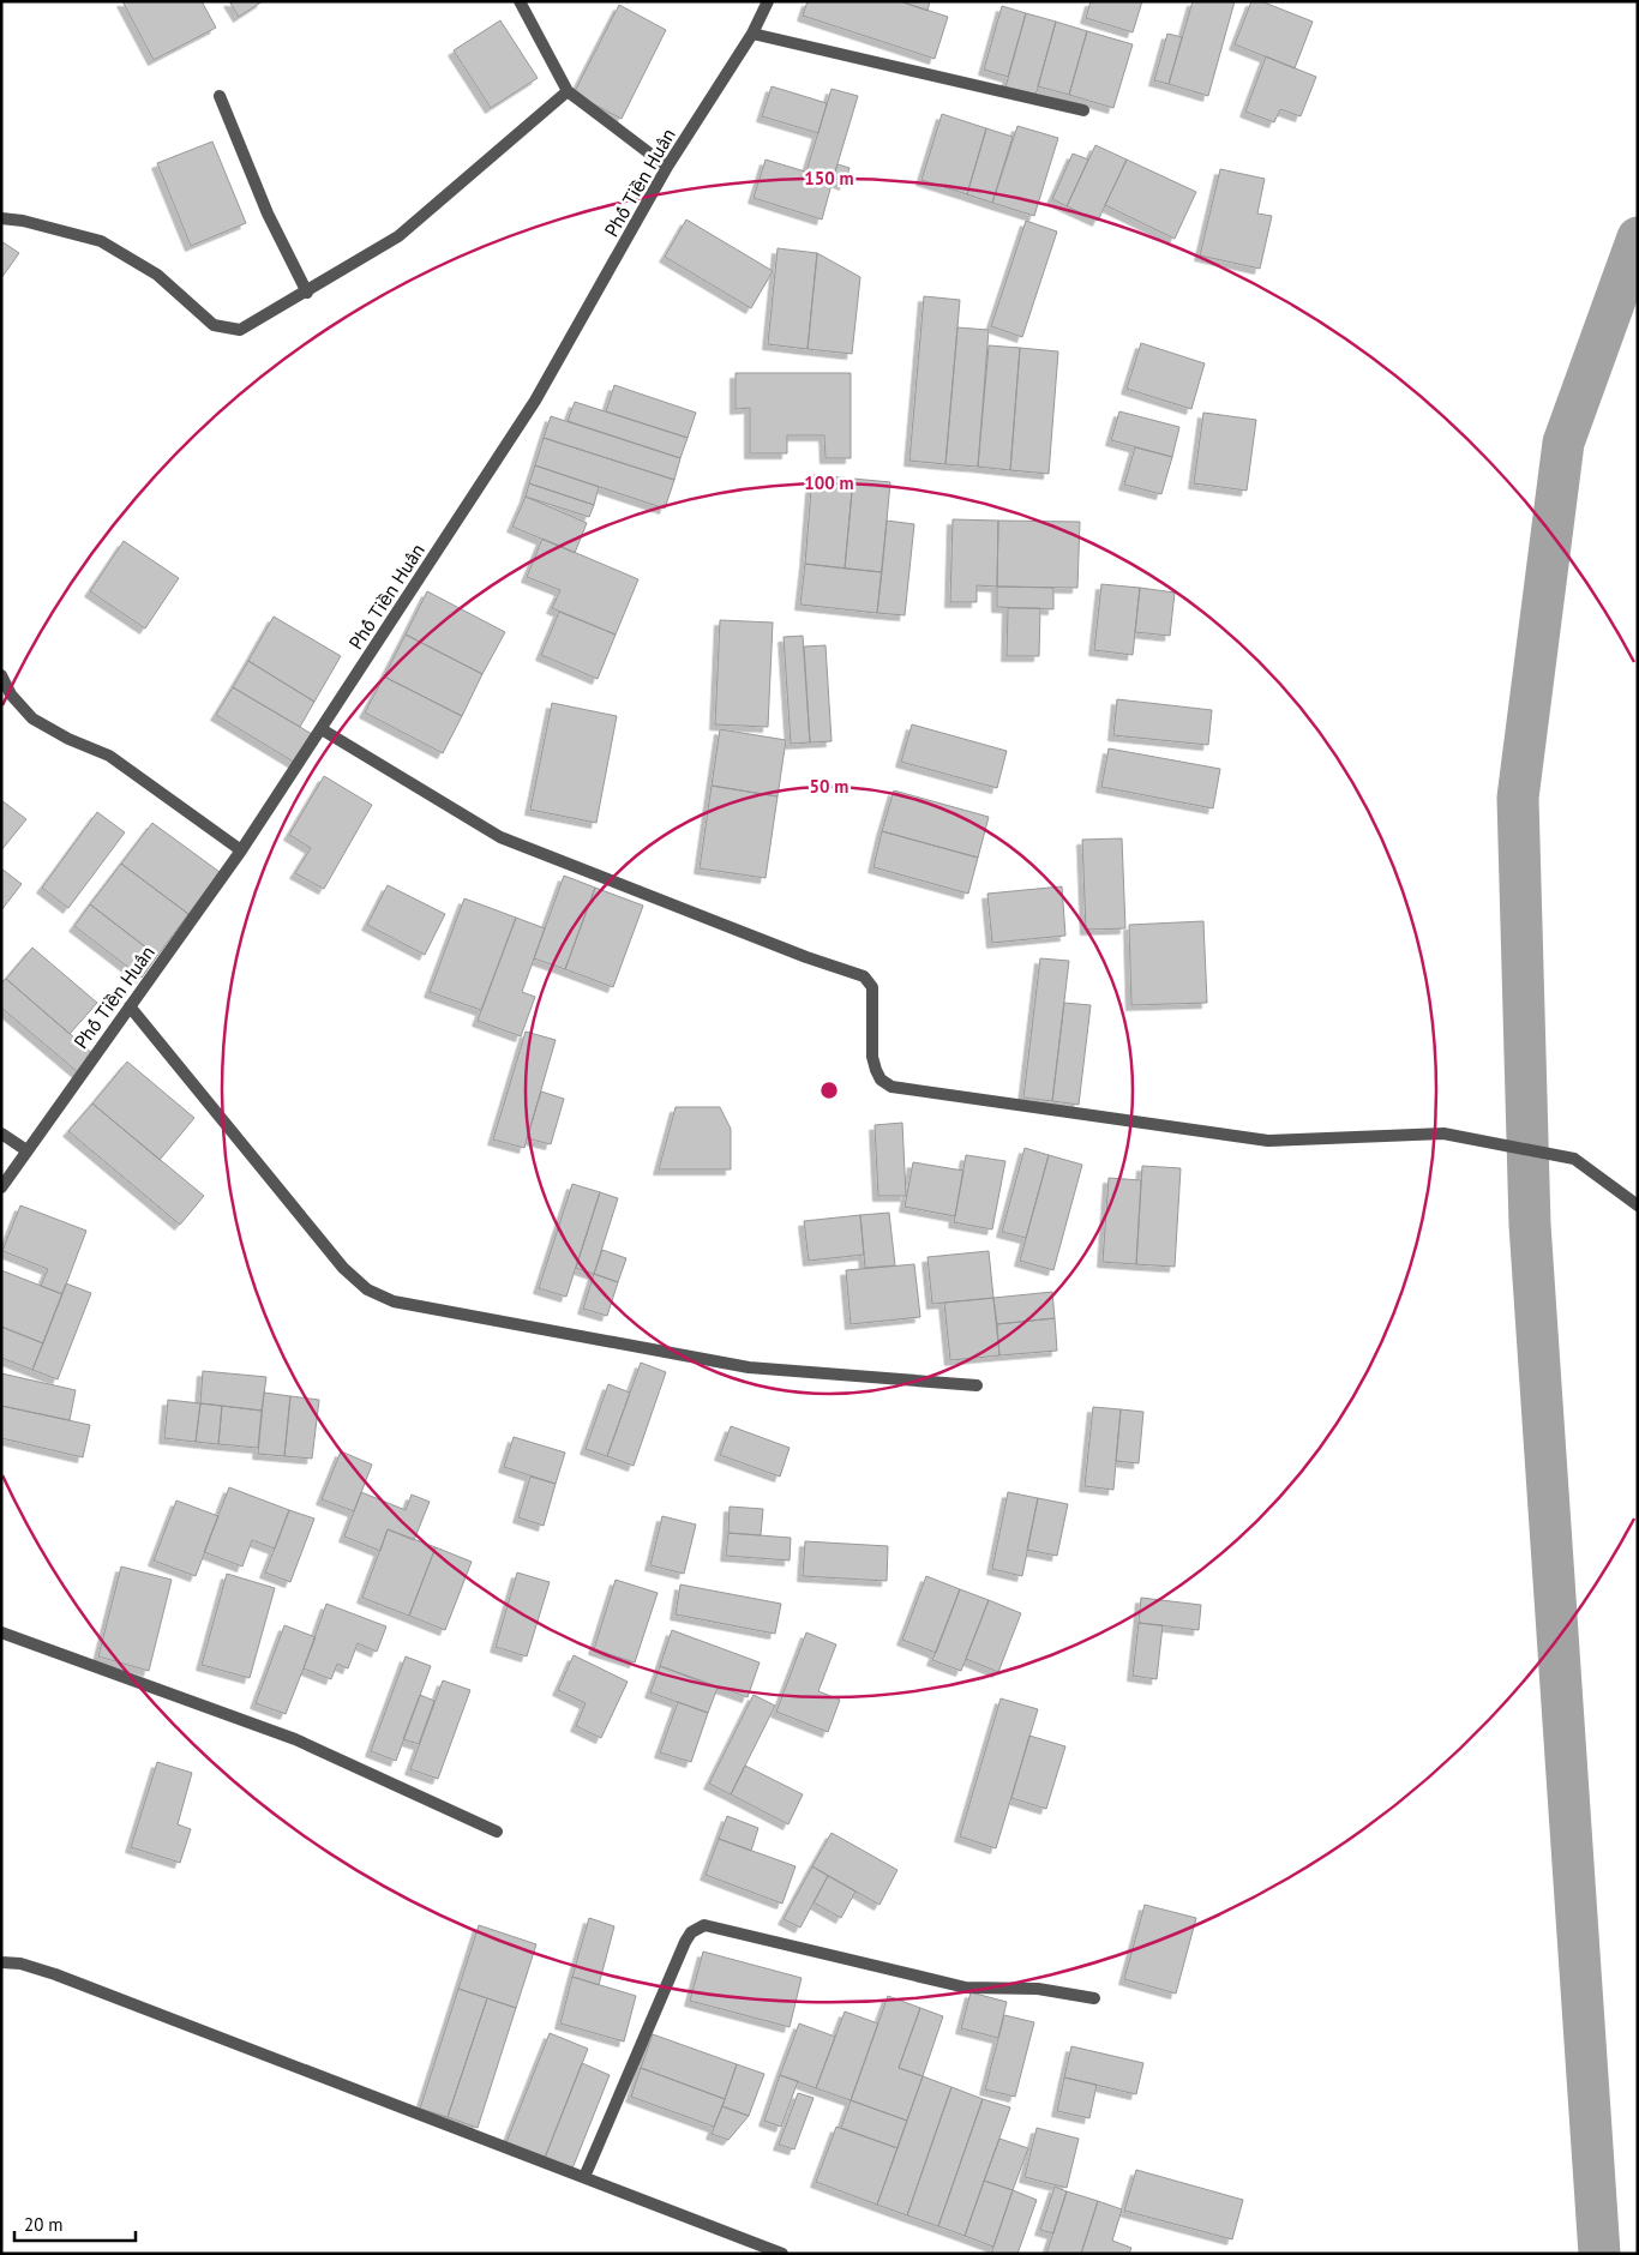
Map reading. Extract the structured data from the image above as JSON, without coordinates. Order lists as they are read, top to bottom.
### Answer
{
  "streets": {
    "street": ["Phố Tiền Huân"]
  },
  "scale_bar": "20 m",
  "rings": ["150 m", "100 m", "50 m"]
}
